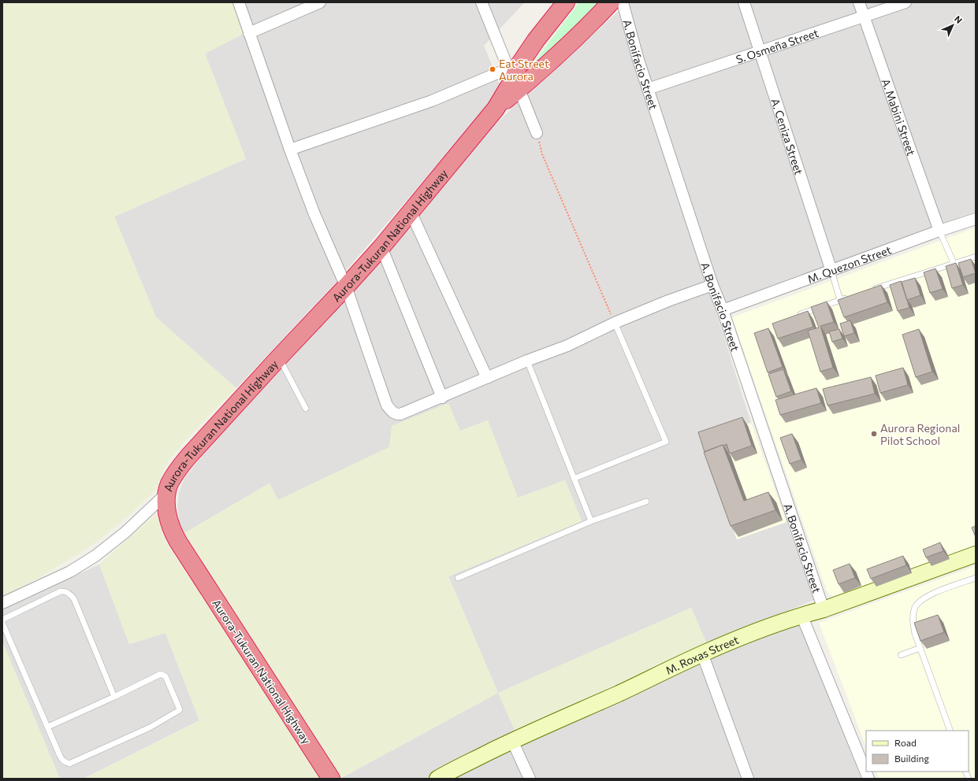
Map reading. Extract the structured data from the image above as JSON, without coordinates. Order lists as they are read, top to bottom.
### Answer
{
  "streets": {
    "highway": ["Aurora-Tukuran National Highway"],
    "street": [
      "S. Osmeña Street",
      "A. Bonifacio Street",
      "A. Mabini Street",
      "A. Ceniza Street",
      "M. Quezon Street",
      "M. Roxas Street"
    ]
  },
  "crossings": [
    ["S. Osmeña Street", "A. Bonifacio Street"],
    ["S. Osmeña Street", "A. Mabini Street"],
    ["S. Osmeña Street", "A. Ceniza Street"],
    ["A. Bonifacio Street", "M. Quezon Street"],
    ["A. Bonifacio Street", "M. Roxas Street"],
    ["A. Mabini Street", "M. Quezon Street"],
    ["A. Ceniza Street", "M. Quezon Street"]
  ],
  "places": ["Eat Street Aurora", "Aurora Regional Pilot School"],
  "legend": ["Road", "Building"],
  "north": "top right"
}
